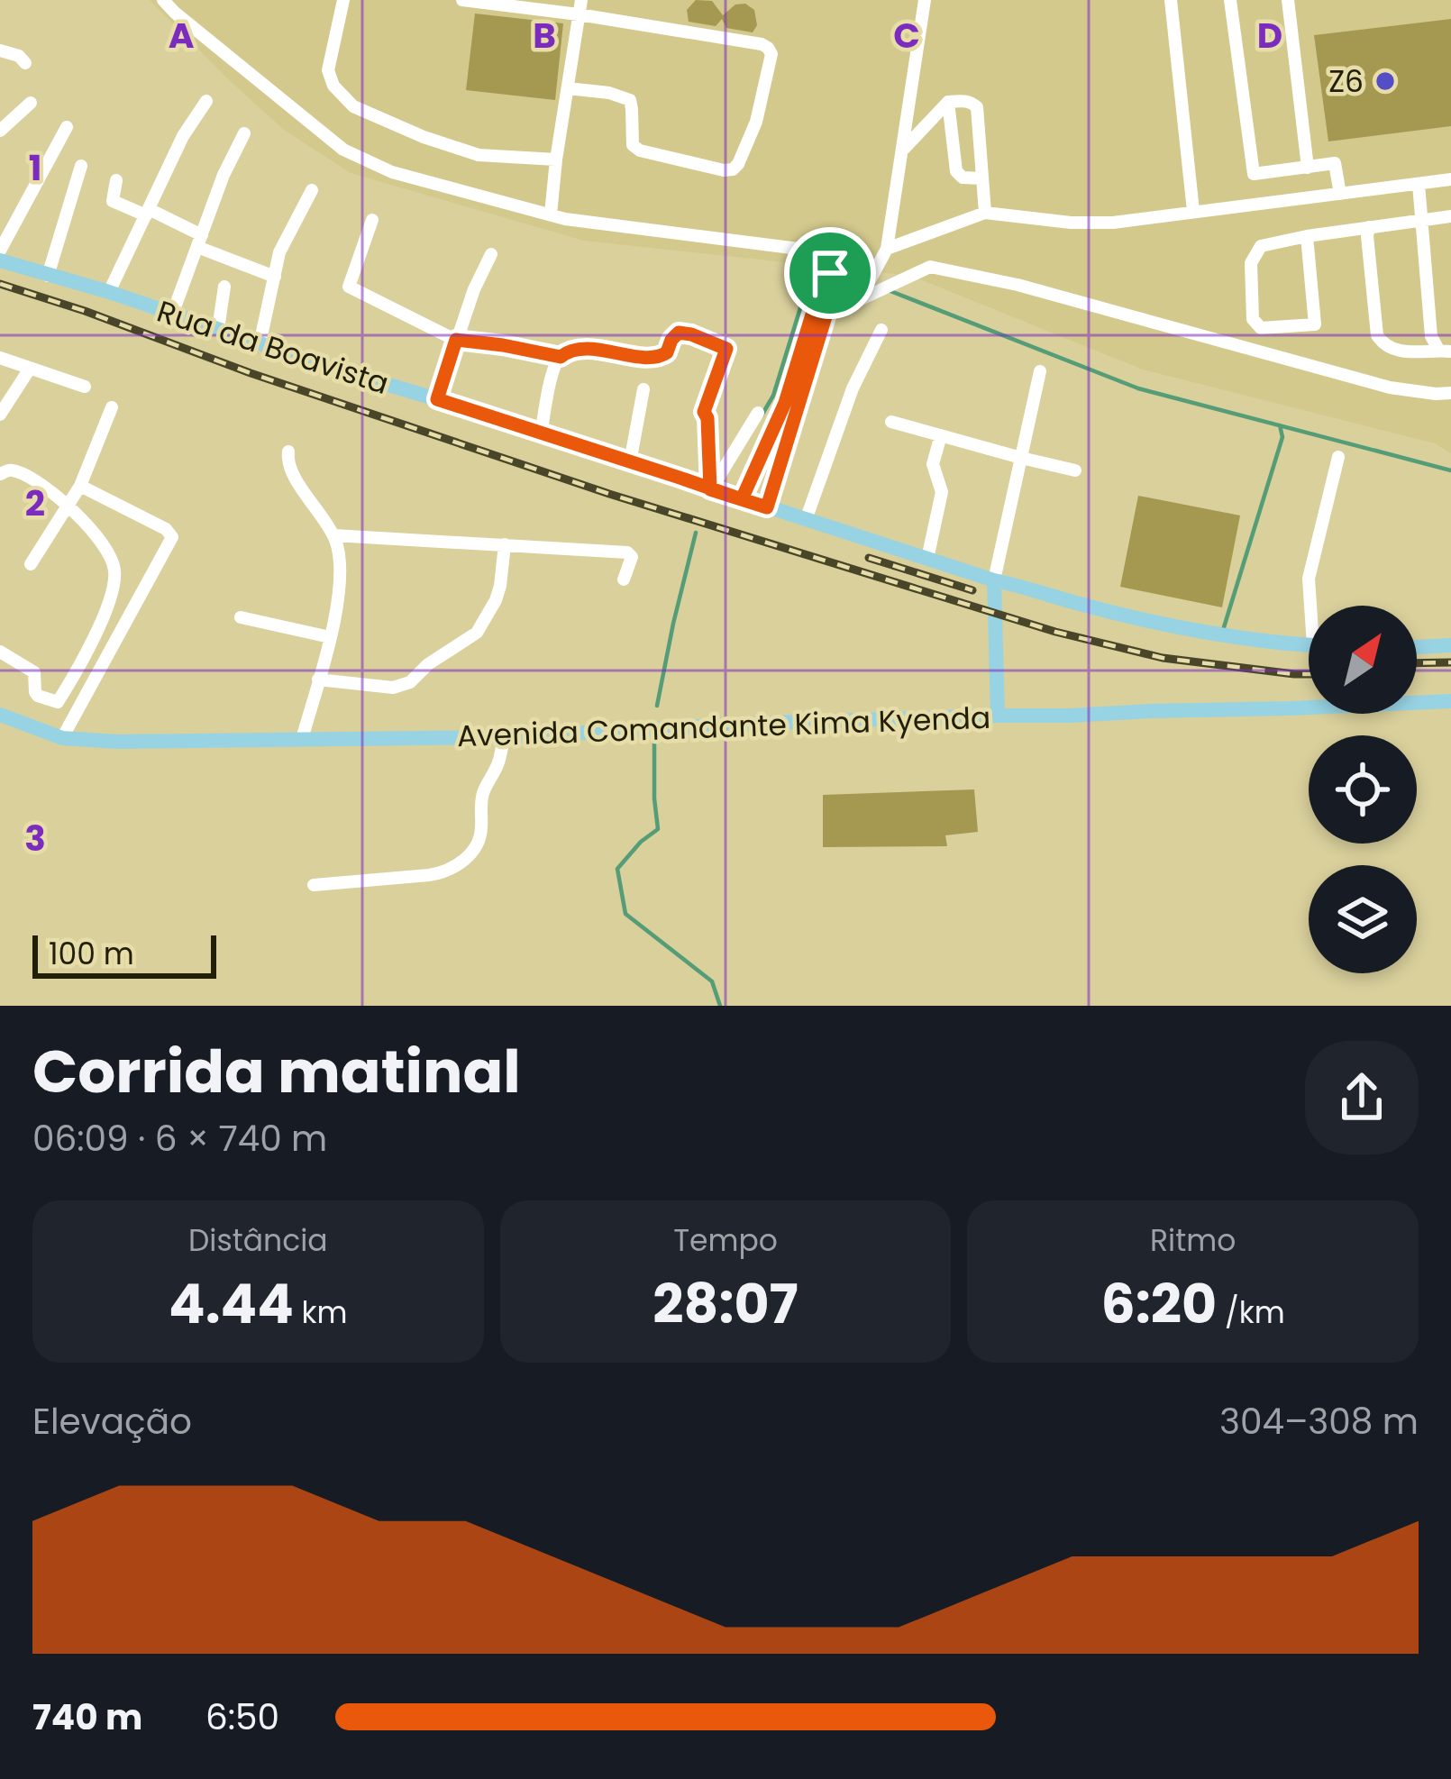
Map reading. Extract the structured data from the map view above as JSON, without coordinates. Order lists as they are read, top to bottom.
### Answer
{
  "streets": {
    "main road": ["Rua da Boavista", "Avenida Comandante Kima Kyenda"]
  },
  "places": ["Z6"],
  "scale_bar": "100 m",
  "north": "top right",
  "page": {
    "scale": "100 m",
    "heading": ["Corrida matinal", "06:09 · 6 × 740 m"],
    "stats": [
      ["Distância", "4.44 km"],
      ["Tempo", "28:07"],
      ["Ritmo", "6:20 /km"]
    ],
    "chart": ["Elevação", "304–308 m"],
    "list": [
      {
        "name": "740 m",
        "note": "6:50"
      }
    ]
  },
  "grid": {
    "columns": [
      "A",
      "B",
      "C",
      "D"
    ],
    "rows": ["1", "2", "3"]
  }
}
